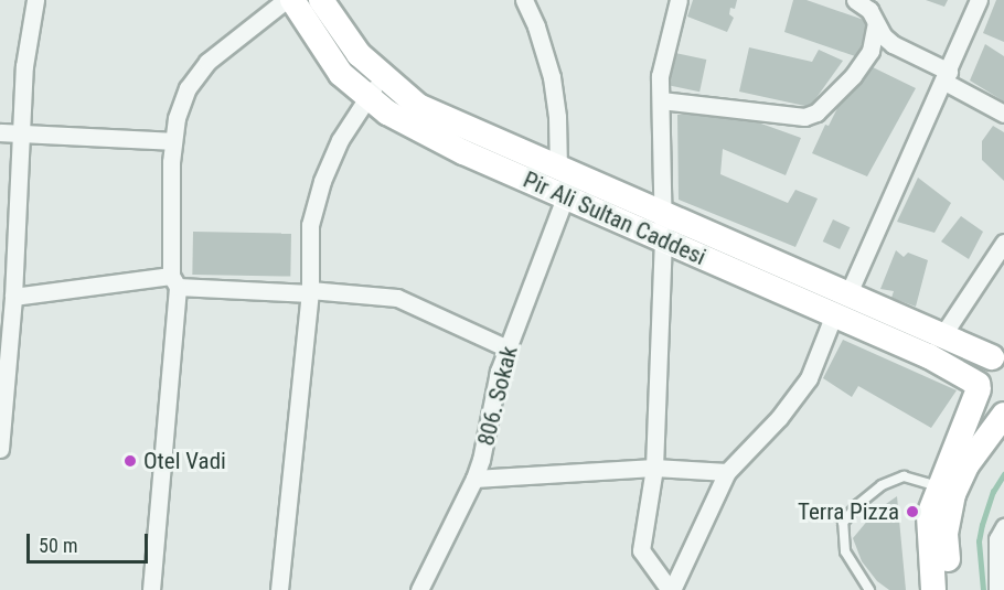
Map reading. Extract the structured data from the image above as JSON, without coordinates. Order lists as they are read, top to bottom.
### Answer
{
  "streets": {
    "main road": ["Pir Ali Sultan Caddesi"],
    "street": ["806. Sokak"]
  },
  "crossings": [
    ["Pir Ali Sultan Caddesi", "806. Sokak"]
  ],
  "places": ["Otel Vadi", "Terra Pizza"],
  "scale_bar": "50 m"
}
